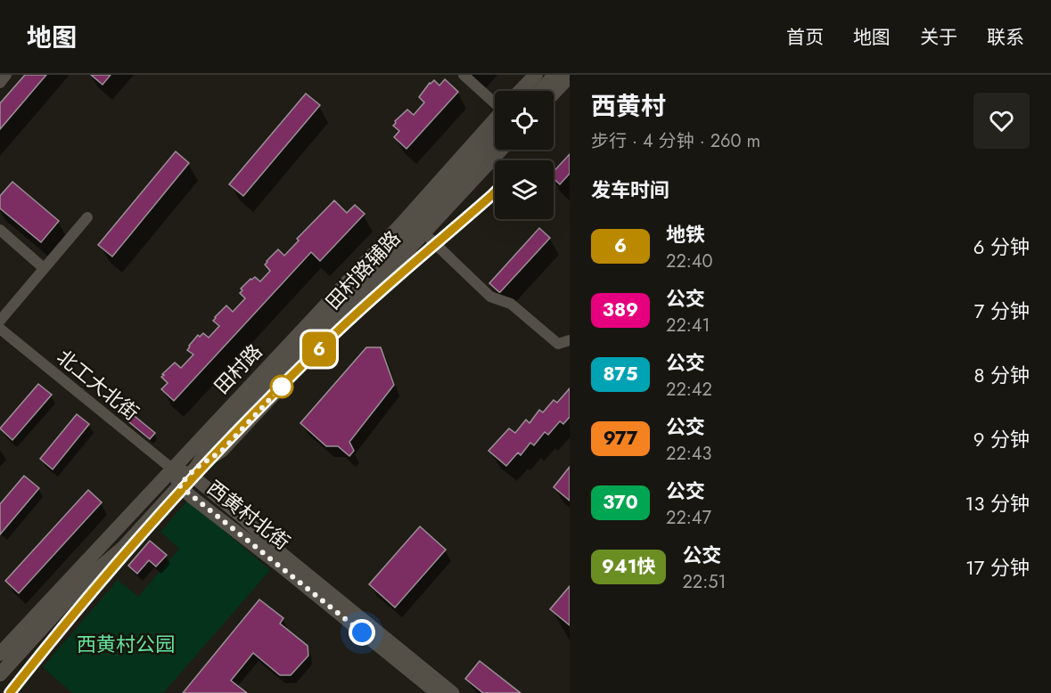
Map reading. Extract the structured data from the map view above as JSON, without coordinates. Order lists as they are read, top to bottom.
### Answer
{
  "streets": {
    "main road": ["田村路"],
    "street": ["田村路辅路", "北工大北街", "西黄村北街"]
  },
  "crossings": [
    ["田村路辅路", "田村路"],
    ["田村路辅路", "西黄村北街"],
    ["田村路", "北工大北街"],
    ["田村路", "西黄村北街"],
    ["北工大北街", "西黄村北街"]
  ],
  "parks": ["西黄村公园"],
  "lines": ["metro line 6"],
  "page": {
    "header": "地图",
    "nav": [
      "首页",
      "地图",
      "关于",
      "联系"
    ],
    "on_map": "6",
    "heading": [
      ["西黄村", "步行 · 4 分钟 · 260 m"],
      "发车时间"
    ],
    "list": [
      {
        "mark": "6",
        "name": "地铁",
        "note": "22:40",
        "value": "6 分钟"
      },
      {
        "mark": "389",
        "name": "公交",
        "note": "22:41",
        "value": "7 分钟"
      },
      {
        "mark": "875",
        "name": "公交",
        "note": "22:42",
        "value": "8 分钟"
      },
      {
        "mark": "977",
        "name": "公交",
        "note": "22:43",
        "value": "9 分钟"
      },
      {
        "mark": "370",
        "name": "公交",
        "note": "22:47",
        "value": "13 分钟"
      },
      {
        "mark": "941快",
        "name": "公交",
        "note": "22:51",
        "value": "17 分钟"
      }
    ]
  }
}
